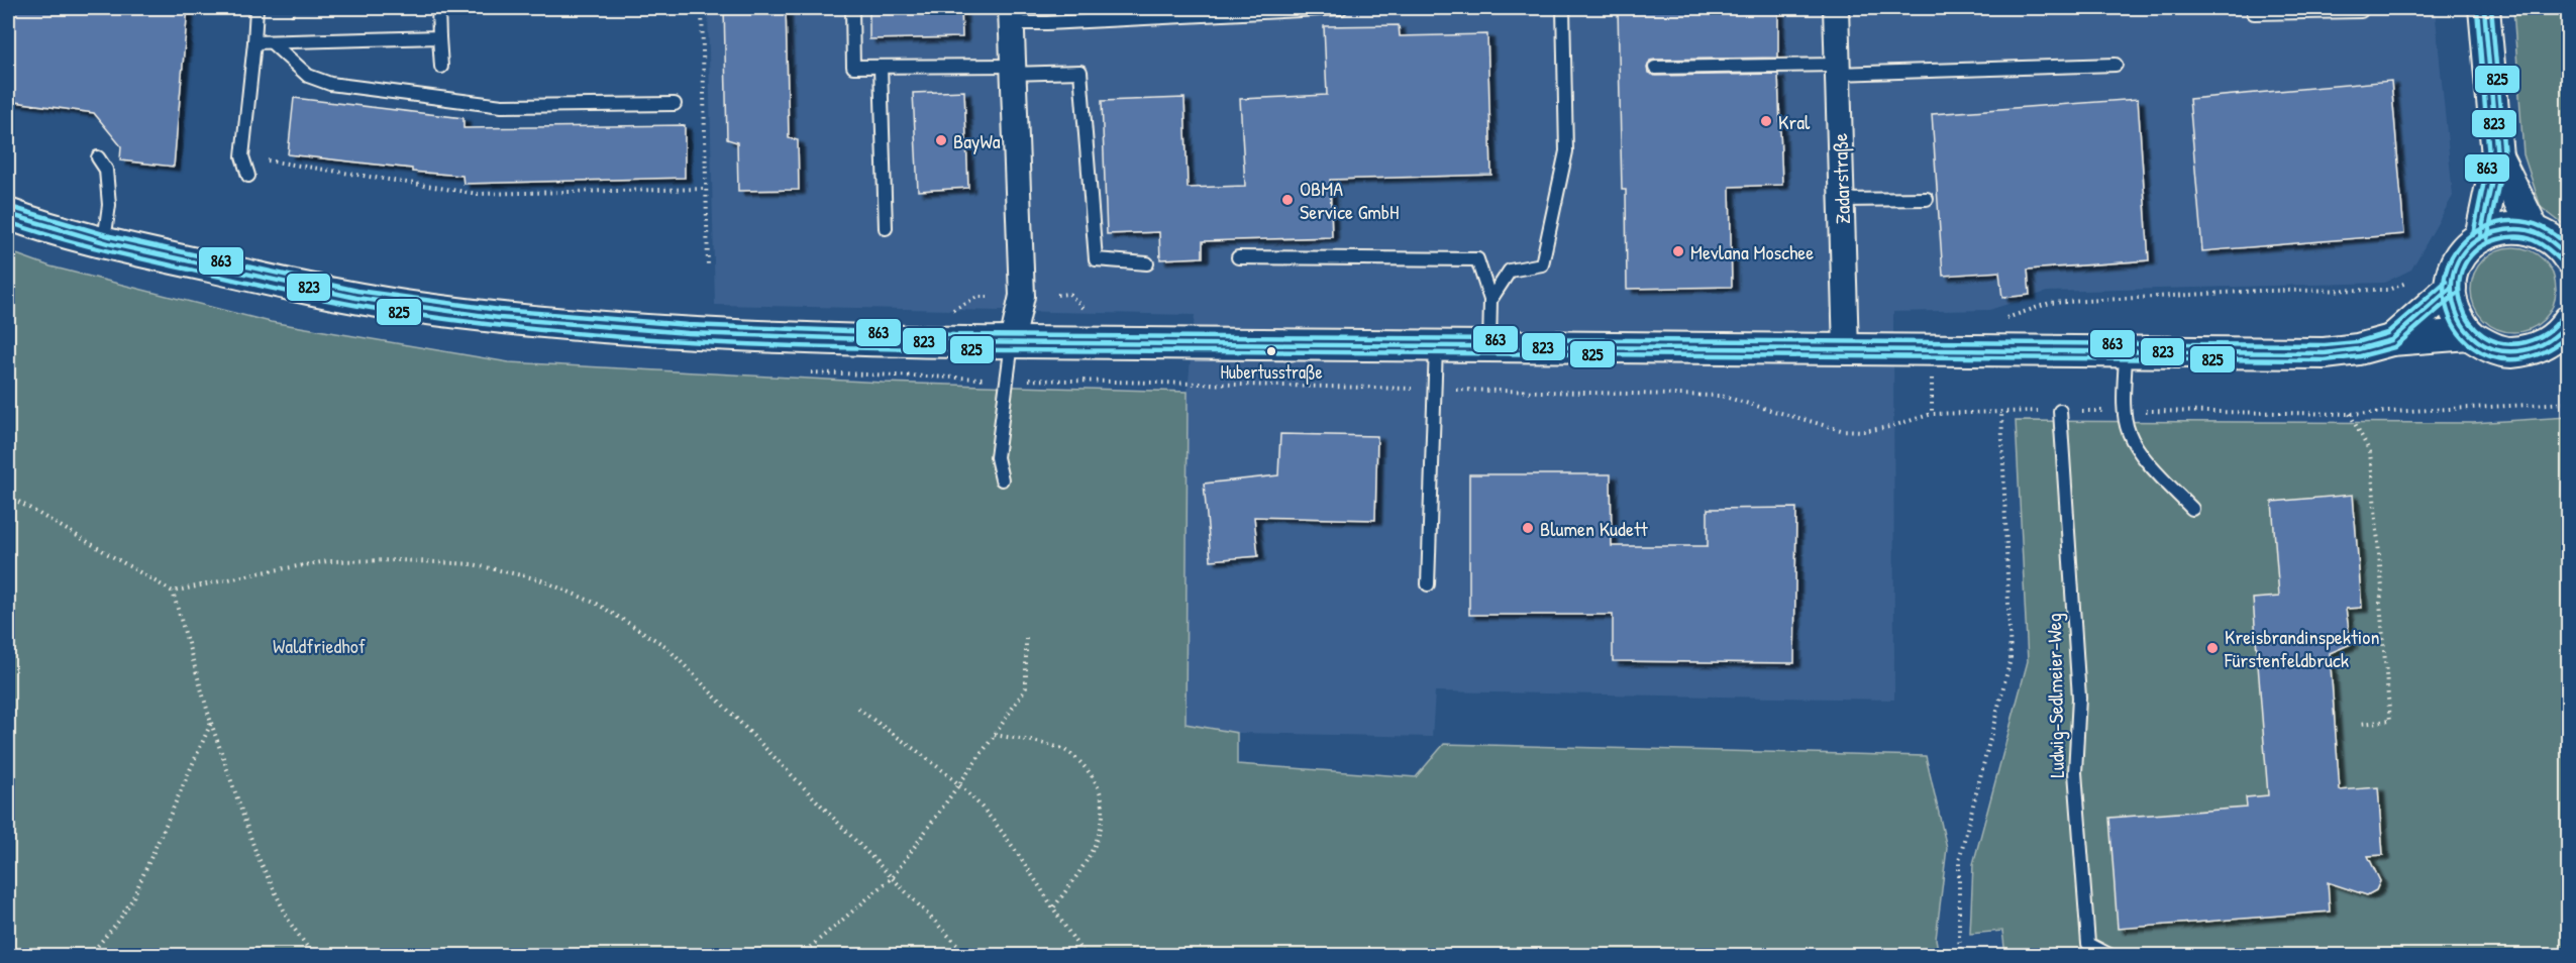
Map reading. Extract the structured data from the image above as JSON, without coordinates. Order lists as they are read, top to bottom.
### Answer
{
  "streets": {
    "street": ["Zadarstraße"],
    "lane": ["Ludwig-Sedlmeier-Weg"]
  },
  "parks": ["Waldfriedhof"],
  "places": [
    "Kral",
    "BayWa",
    "OBMA Service GmbH",
    "Mevlana Moschee",
    "Hubertusstraße",
    "Blumen Kudett",
    "Kreisbrandinspektion Fürstenfeldbruck"
  ],
  "lines": ["transit line 823", "transit line 825", "transit line 863"]
}
